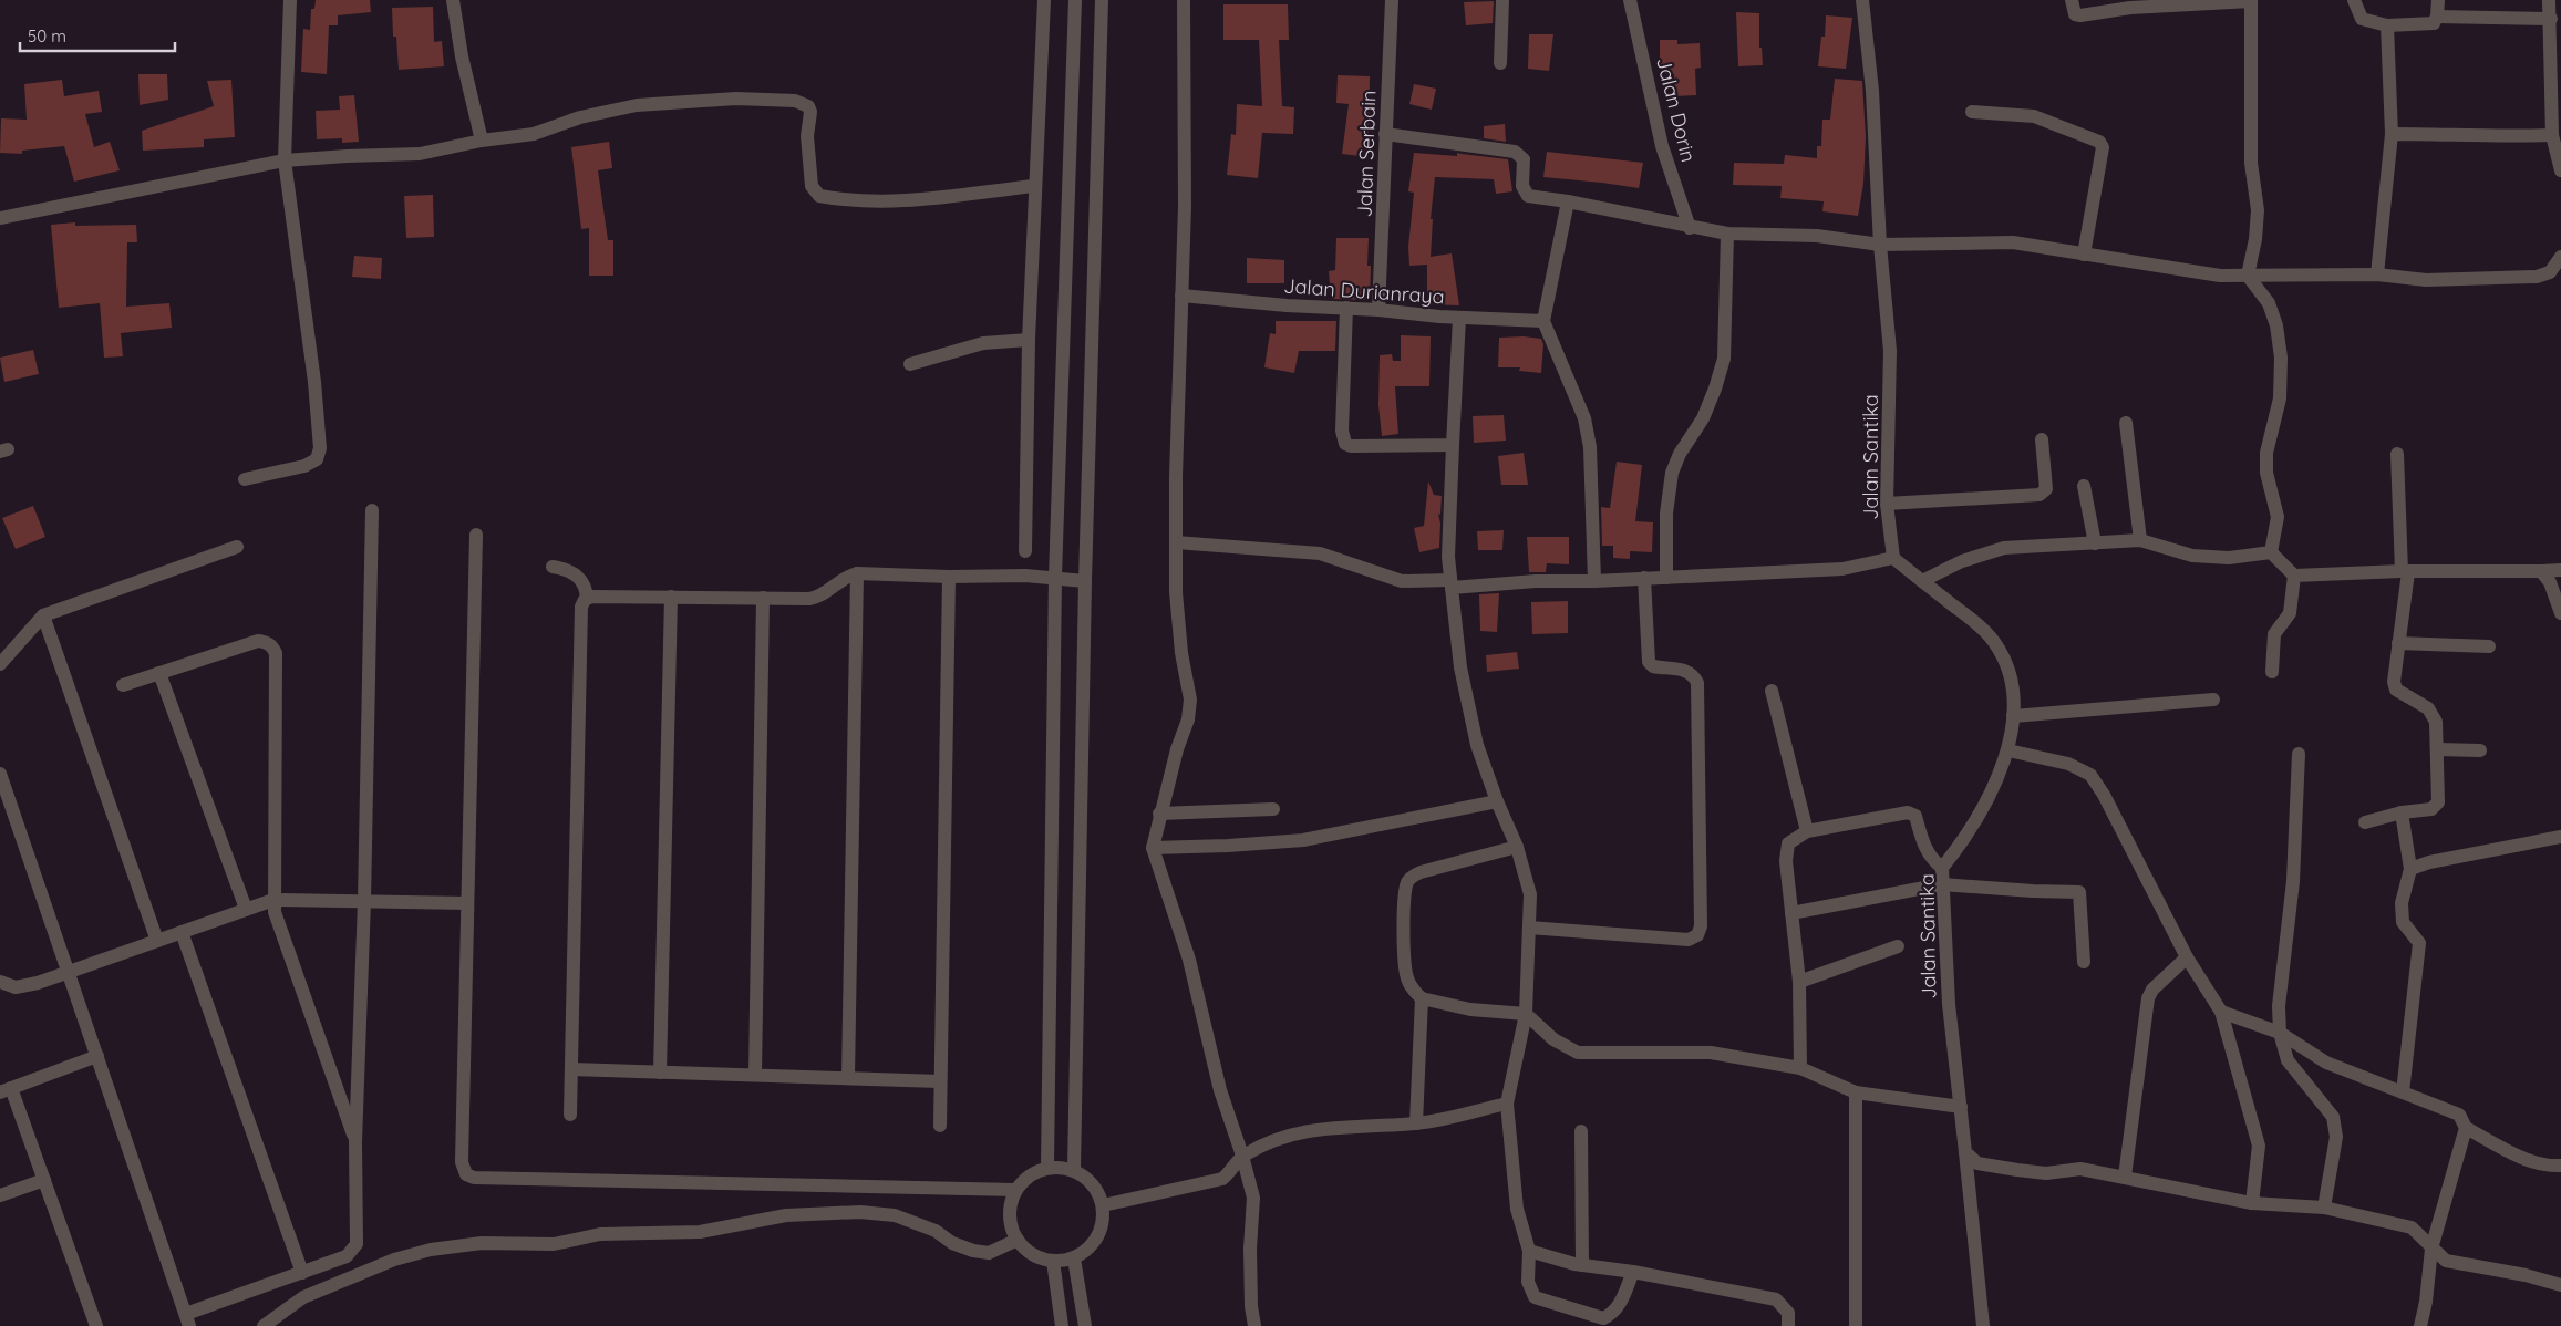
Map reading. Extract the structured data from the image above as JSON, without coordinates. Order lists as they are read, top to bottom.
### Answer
{
  "streets": {
    "street": [
      "Jalan Dorin",
      "Jalan Serbain",
      "Jalan Durianraya",
      "Jalan Santika"
    ]
  },
  "crossings": [
    ["Jalan Serbain", "Jalan Durianraya"]
  ],
  "scale_bar": "50 m"
}
